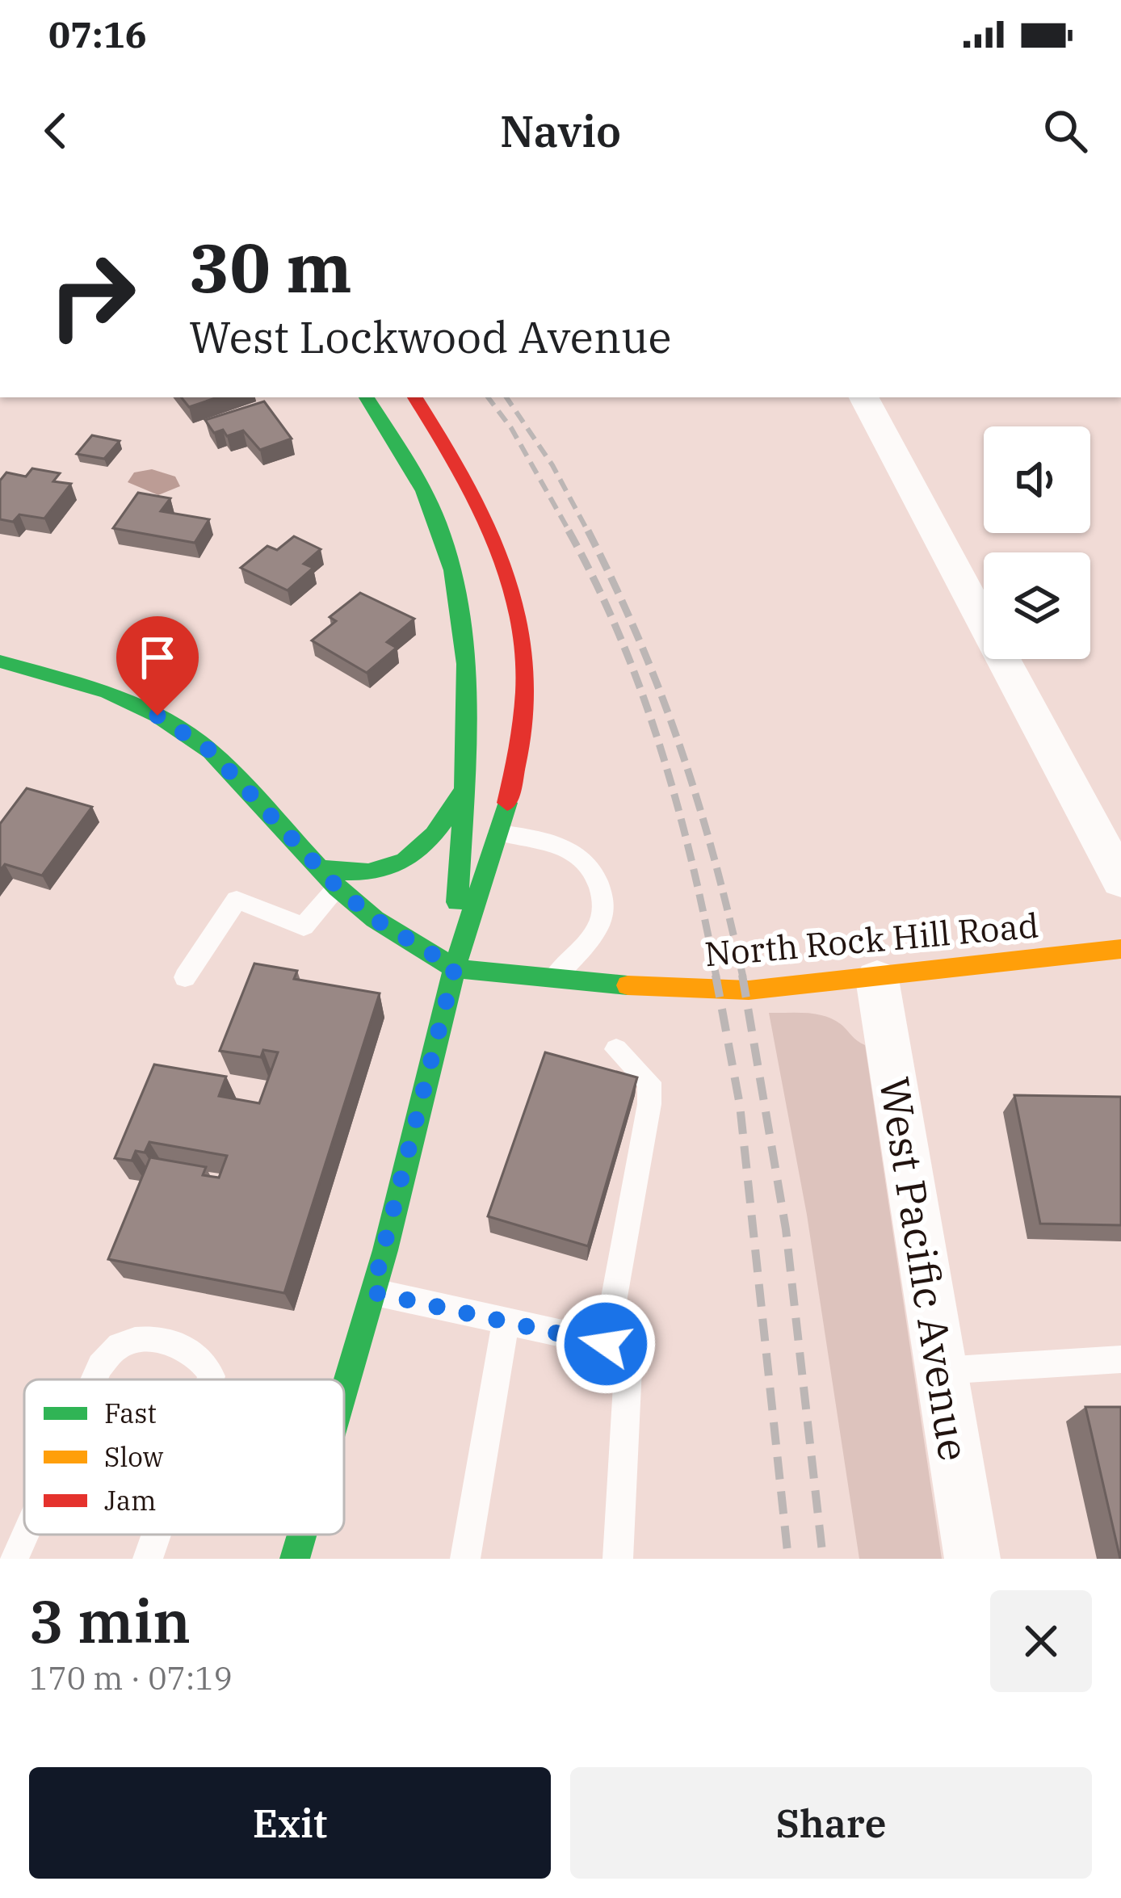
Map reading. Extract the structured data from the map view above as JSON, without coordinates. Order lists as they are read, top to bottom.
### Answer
{
  "streets": {
    "main road": ["North Rock Hill Road"],
    "street": ["West Pacific Avenue"]
  },
  "crossings": [
    ["North Rock Hill Road", "West Pacific Avenue"]
  ],
  "legend": ["Fast", "Slow", "Jam"],
  "page": {
    "status": "07:16",
    "header": "Navio",
    "turn": ["30 m", "West Lockwood Avenue"],
    "heading": ["3 min", "170 m · 07:19"],
    "buttons": ["Exit", "Share"]
  }
}
